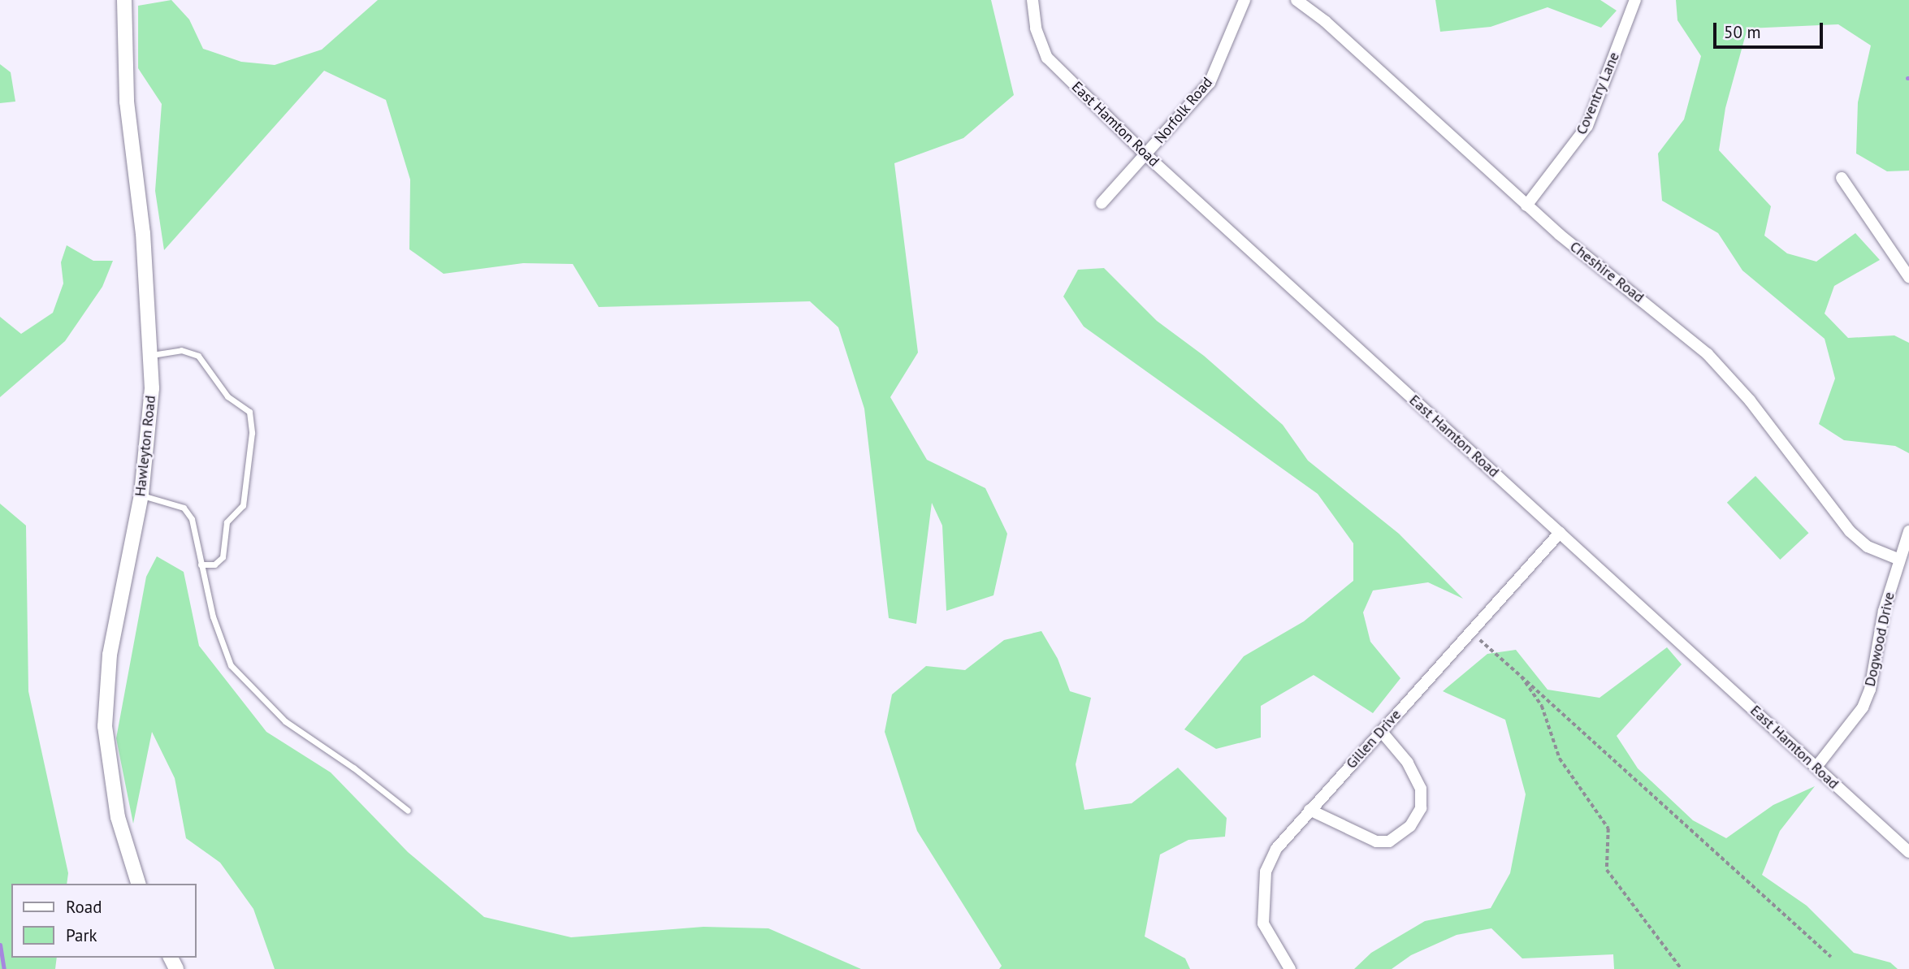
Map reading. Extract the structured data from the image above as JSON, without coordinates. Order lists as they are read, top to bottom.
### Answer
{
  "streets": {
    "street": [
      "Coventry Lane",
      "Norfolk Road",
      "East Hamton Road",
      "Cheshire Road",
      "Hawleyton Road",
      "Dogwood Drive",
      "Gillen Drive"
    ]
  },
  "crossings": [
    ["Coventry Lane", "Cheshire Road"],
    ["Norfolk Road", "East Hamton Road"],
    ["East Hamton Road", "Dogwood Drive"],
    ["East Hamton Road", "Gillen Drive"],
    ["Cheshire Road", "Dogwood Drive"]
  ],
  "legend": ["Road", "Park"],
  "scale_bar": "50 m"
}
